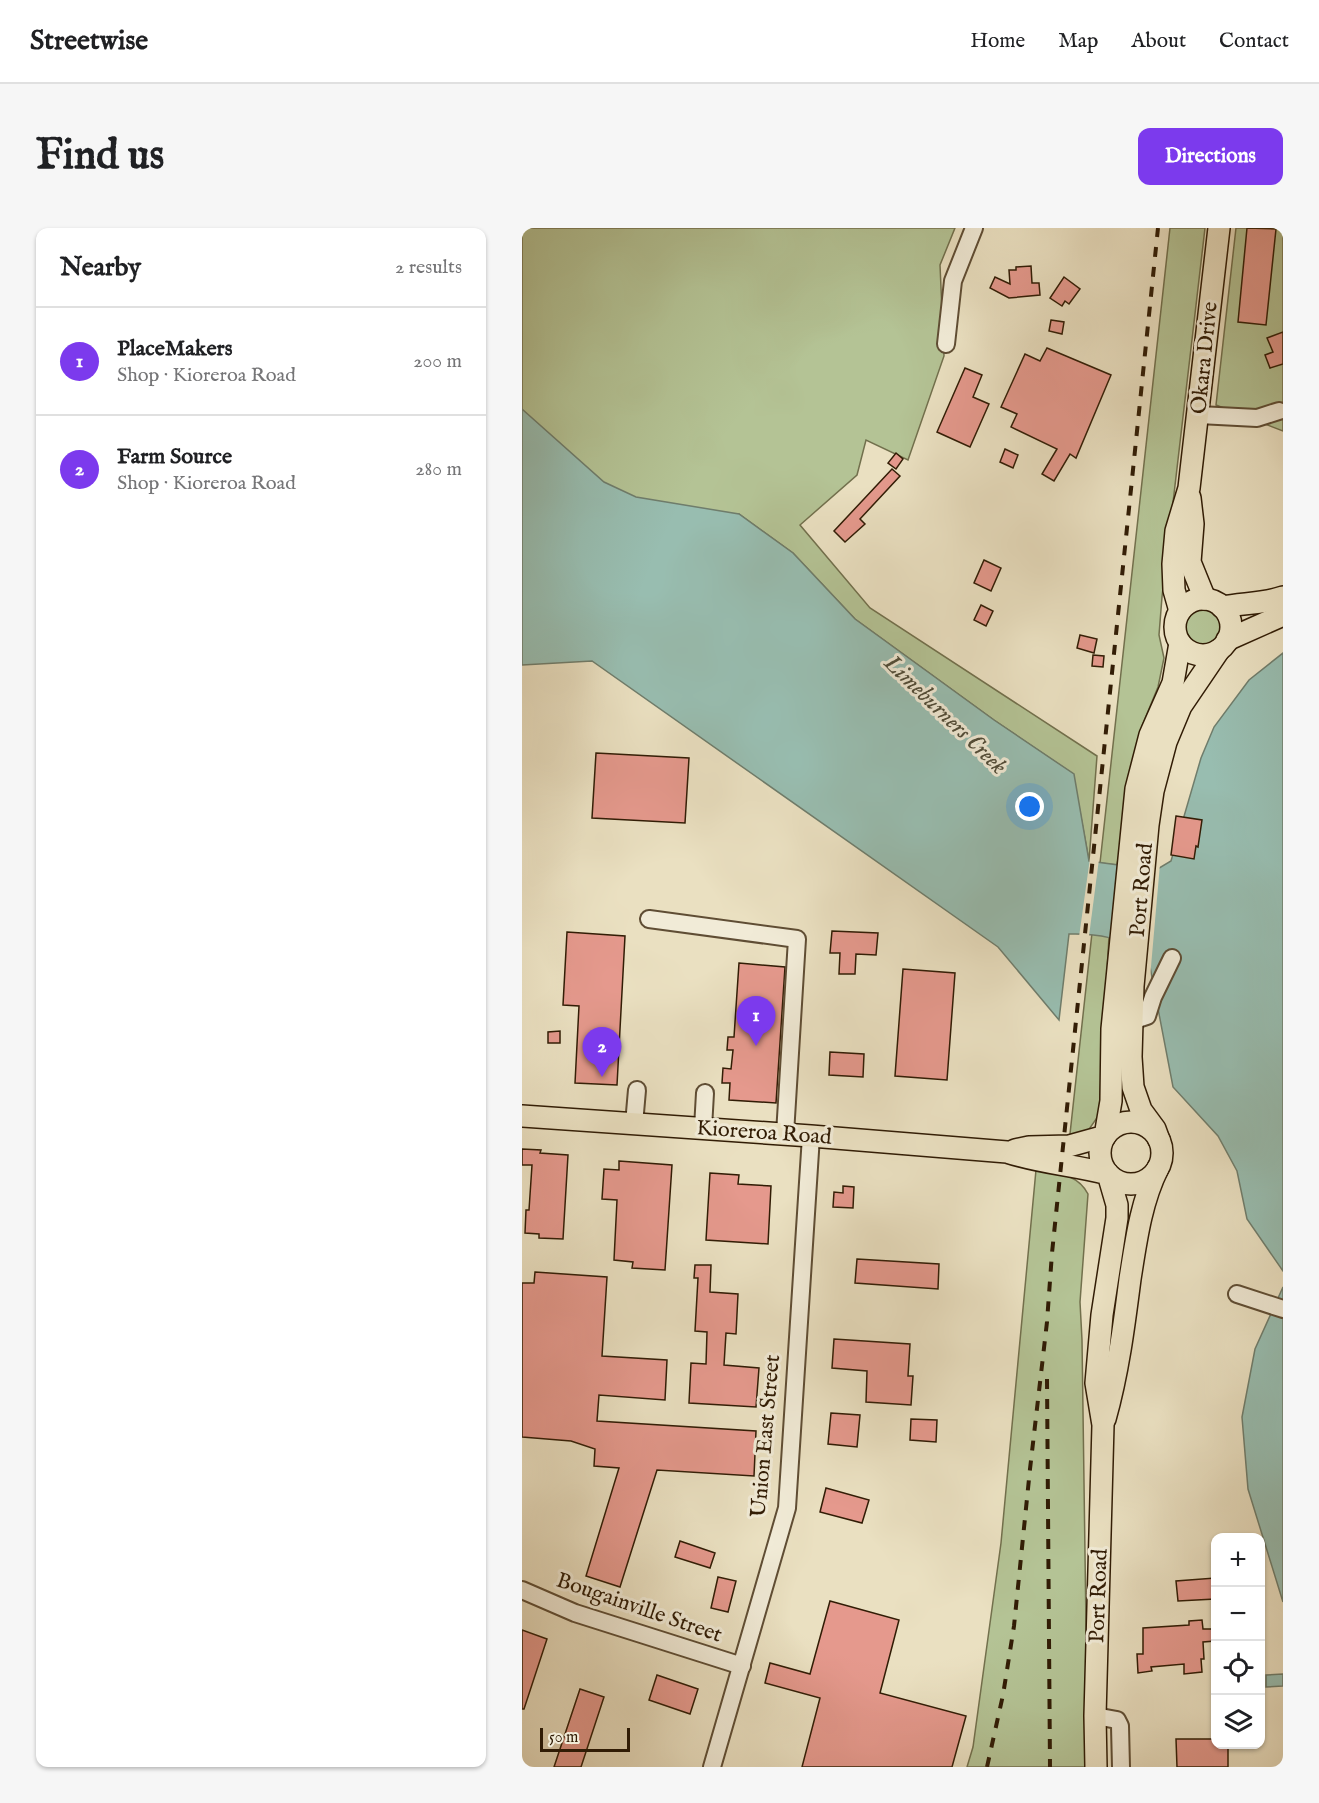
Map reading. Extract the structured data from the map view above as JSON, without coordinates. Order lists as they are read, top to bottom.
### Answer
{
  "streets": {
    "main road": ["Okara Drive", "Port Road", "Kioreroa Road"],
    "street": ["Union East Street", "Bougainville Street"]
  },
  "crossings": [
    ["Okara Drive", "Port Road"],
    ["Port Road", "Kioreroa Road"],
    ["Kioreroa Road", "Union East Street"],
    ["Union East Street", "Bougainville Street"]
  ],
  "water": ["Limeburners Creek"],
  "scale_bar": "50 m",
  "page": {
    "header": "Streetwise",
    "nav": [
      "Home",
      "Map",
      "About",
      "Contact"
    ],
    "buttons": "Directions",
    "title": "Find us",
    "heading": ["Nearby", "2 results"],
    "list": [
      {
        "mark": "1",
        "name": "PlaceMakers",
        "note": "Shop · Kioreroa Road",
        "value": "200 m"
      },
      {
        "mark": "2",
        "name": "Farm Source",
        "note": "Shop · Kioreroa Road",
        "value": "280 m"
      }
    ],
    "pins": ["1", "2"],
    "map_buttons": ["+", "−"],
    "scale": "50 m"
  }
}
